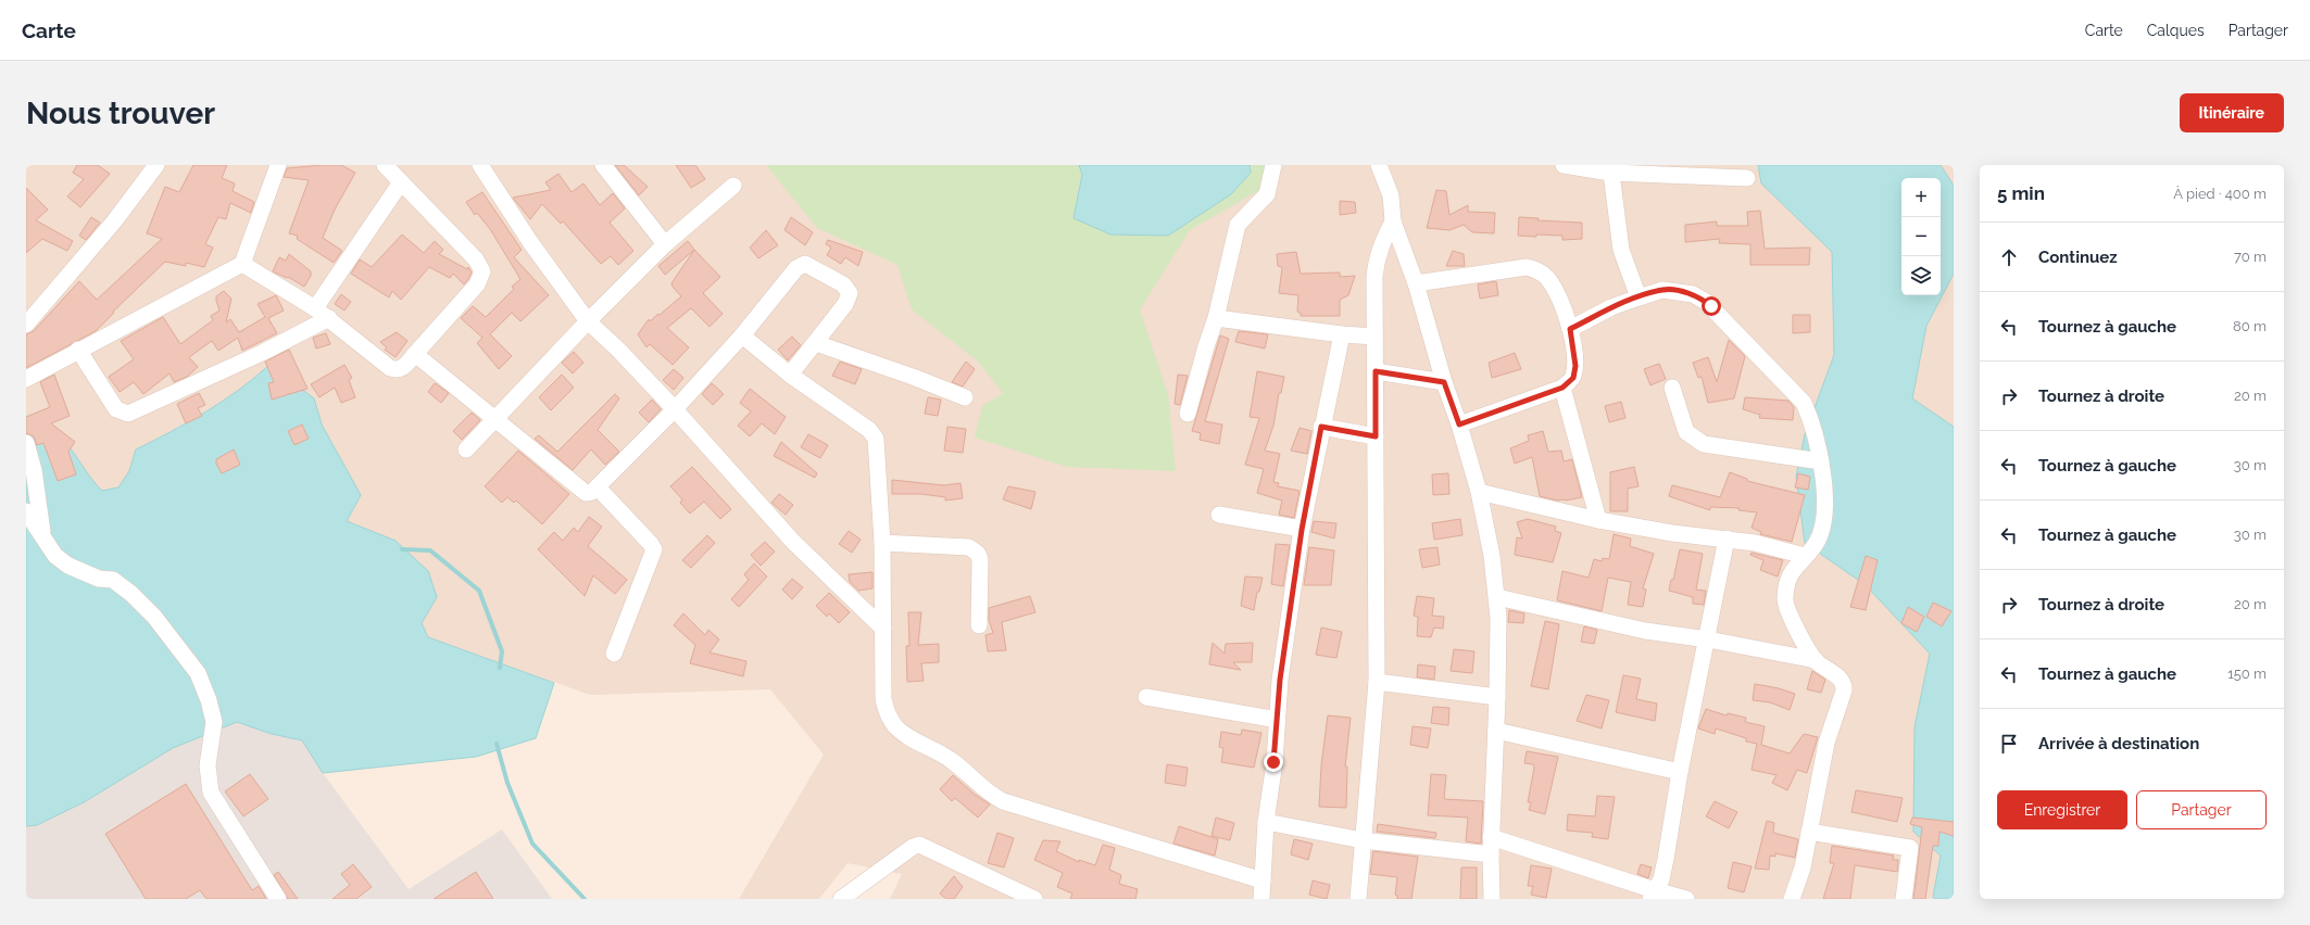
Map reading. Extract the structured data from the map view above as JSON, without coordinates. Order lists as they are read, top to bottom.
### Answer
{
  "page": {
    "header": "Carte",
    "nav": ["Carte", "Calques", "Partager"],
    "buttons": [
      "Itinéraire",
      ["Enregistrer", "Partager"]
    ],
    "title": "Nous trouver",
    "heading": ["5 min", "À pied · 400 m"],
    "map_buttons": ["+", "−"],
    "list": [
      ["Continuez", "70 m"],
      ["Tournez à gauche", "80 m"],
      ["Tournez à droite", "20 m"],
      ["Tournez à gauche", "30 m"],
      ["Tournez à gauche", "30 m"],
      ["Tournez à droite", "20 m"],
      ["Tournez à gauche", "150 m"],
      "Arrivée à destination"
    ]
  }
}
